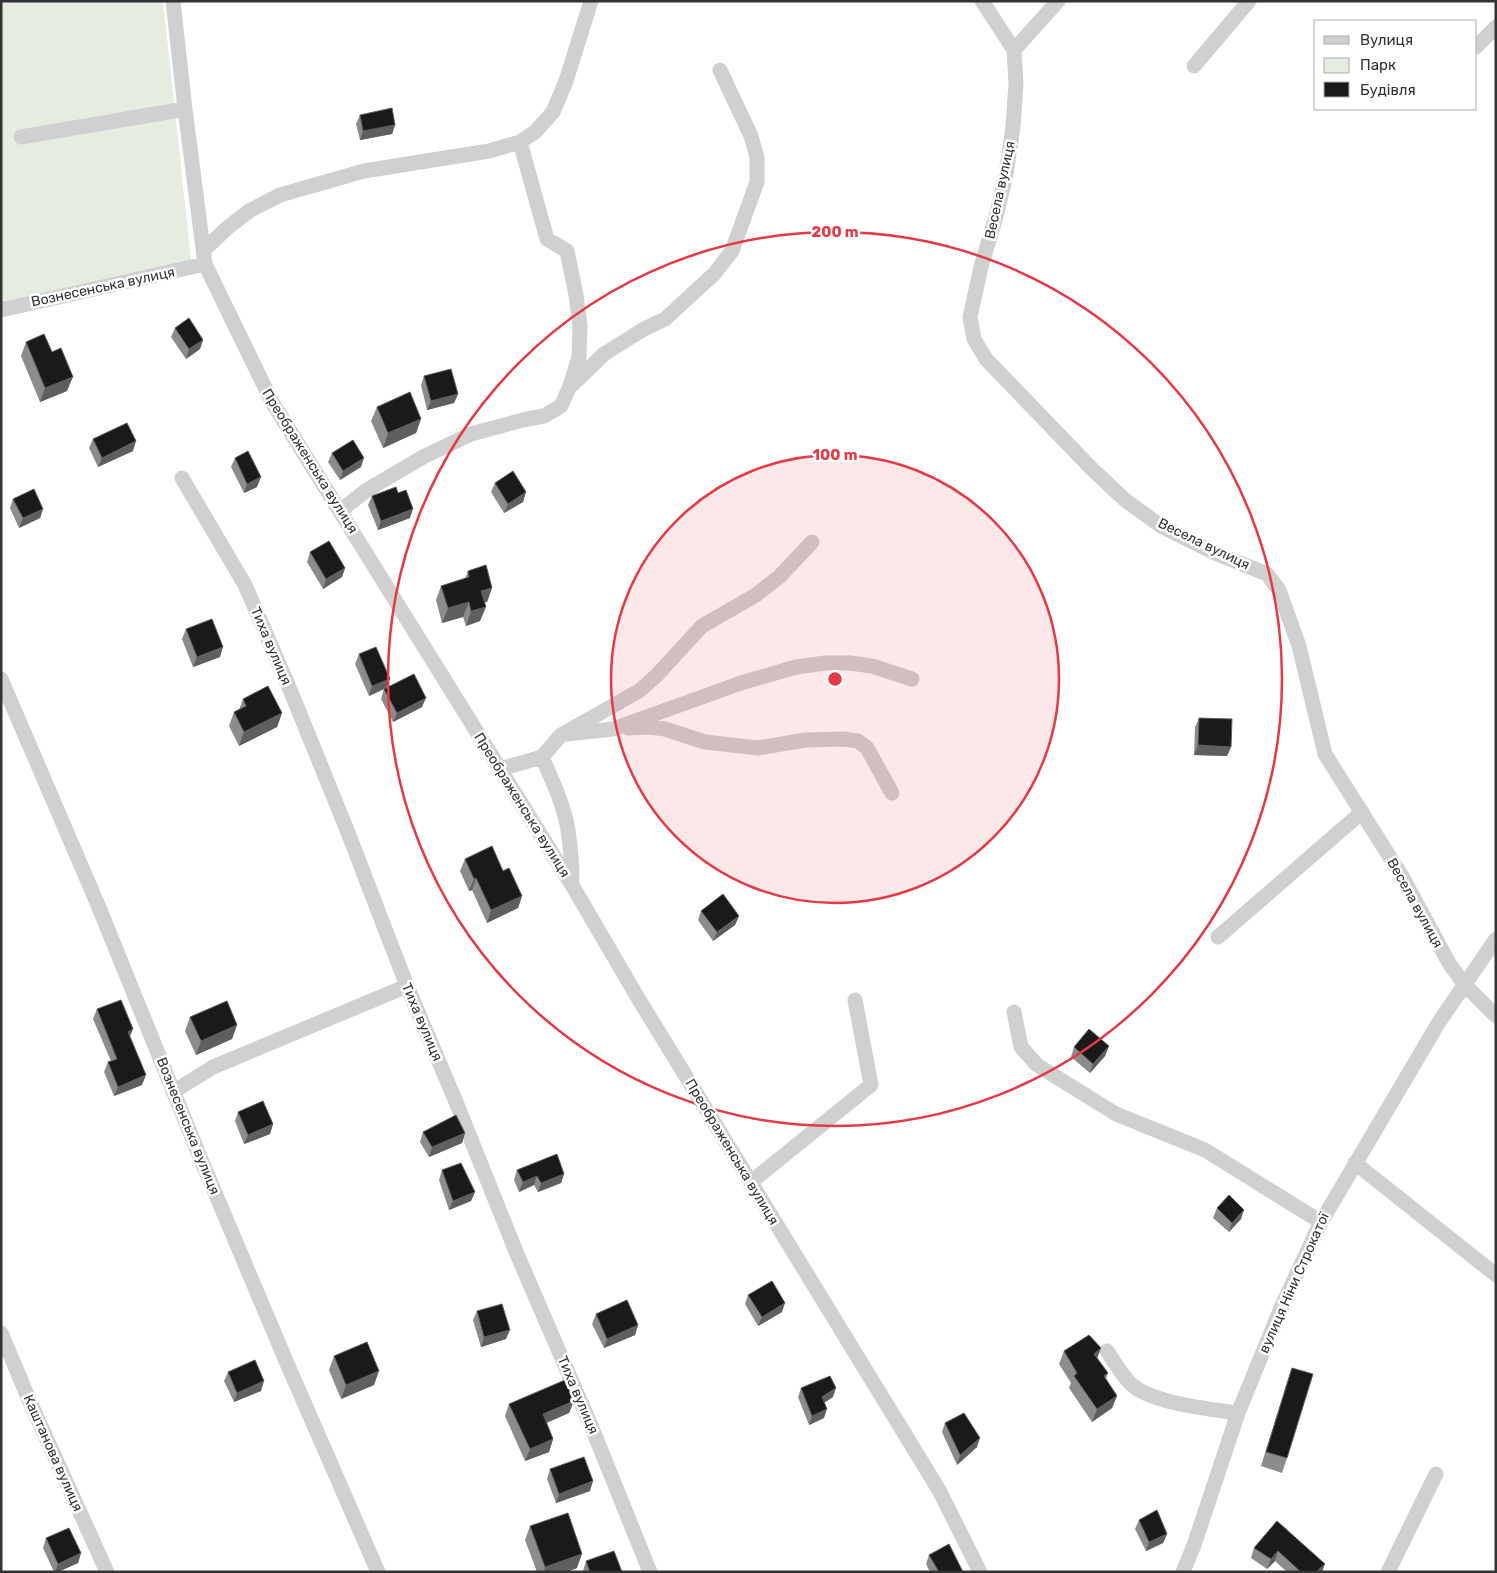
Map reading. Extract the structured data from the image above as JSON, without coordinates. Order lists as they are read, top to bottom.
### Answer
{
  "streets": {
    "street": [
      "Весела вулиця",
      "Вознесенська вулиця",
      "Преображенська вулиця",
      "Тиха вулиця",
      "вулиця Ніни Строкатої",
      "Каштанова вулиця"
    ]
  },
  "crossings": [
    ["Весела вулиця", "вулиця Ніни Строкатої"],
    ["Вознесенська вулиця", "Преображенська вулиця"]
  ],
  "legend": ["Вулиця", "Парк", "Будівля"],
  "rings": ["200 m", "100 m"]
}
